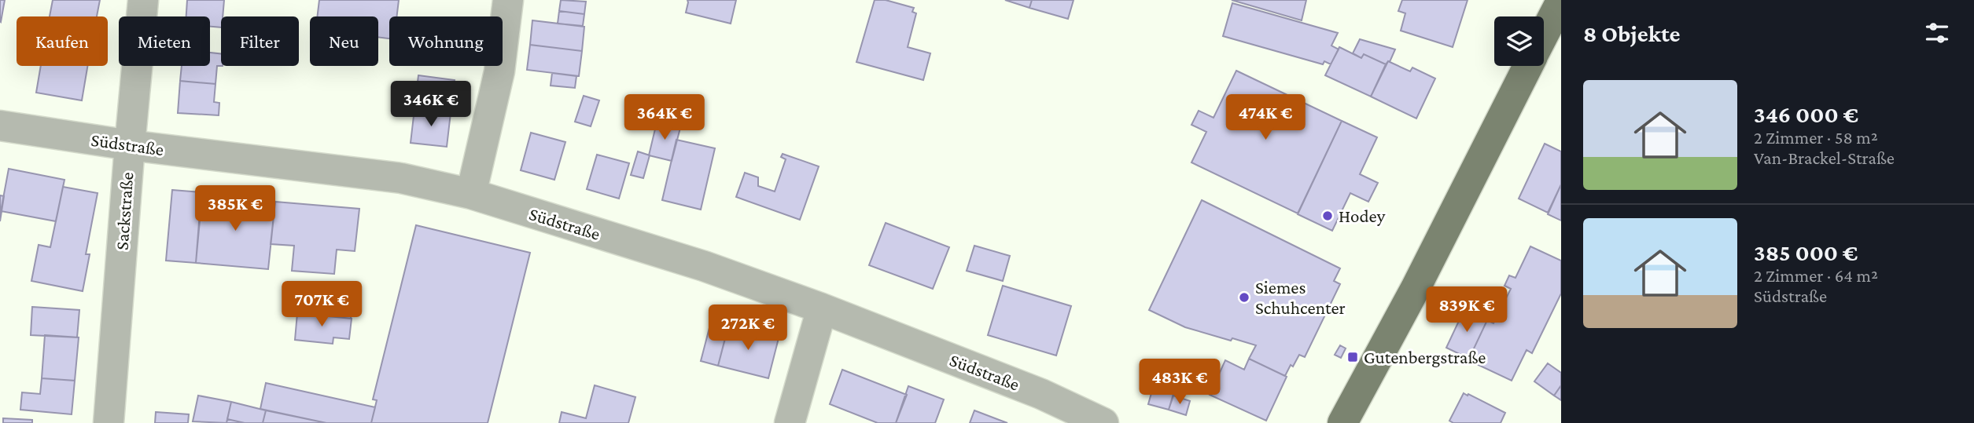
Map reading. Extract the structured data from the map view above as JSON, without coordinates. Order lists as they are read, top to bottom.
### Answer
{
  "streets": {
    "street": ["Südstraße", "Sackstraße"]
  },
  "crossings": [
    ["Südstraße", "Sackstraße"]
  ],
  "places": {
    "other": ["Hodey", "Siemes Schuhcenter"],
    "transit": ["Gutenbergstraße"]
  },
  "page": {
    "heading": "8 Objekte",
    "chip": [
      "Kaufen",
      "Mieten",
      "Filter",
      "Neu",
      "Wohnung"
    ],
    "list": [
      {
        "name": "346 000 €",
        "note": "2 Zimmer · 58 m² · Van-Brackel-Straße"
      },
      {
        "name": "385 000 €",
        "note": "2 Zimmer · 64 m² · Südstraße"
      }
    ],
    "price": [
      "346K €",
      "364K €",
      "474K €",
      "385K €",
      "707K €",
      "839K €",
      "272K €",
      "483K €"
    ]
  }
}
